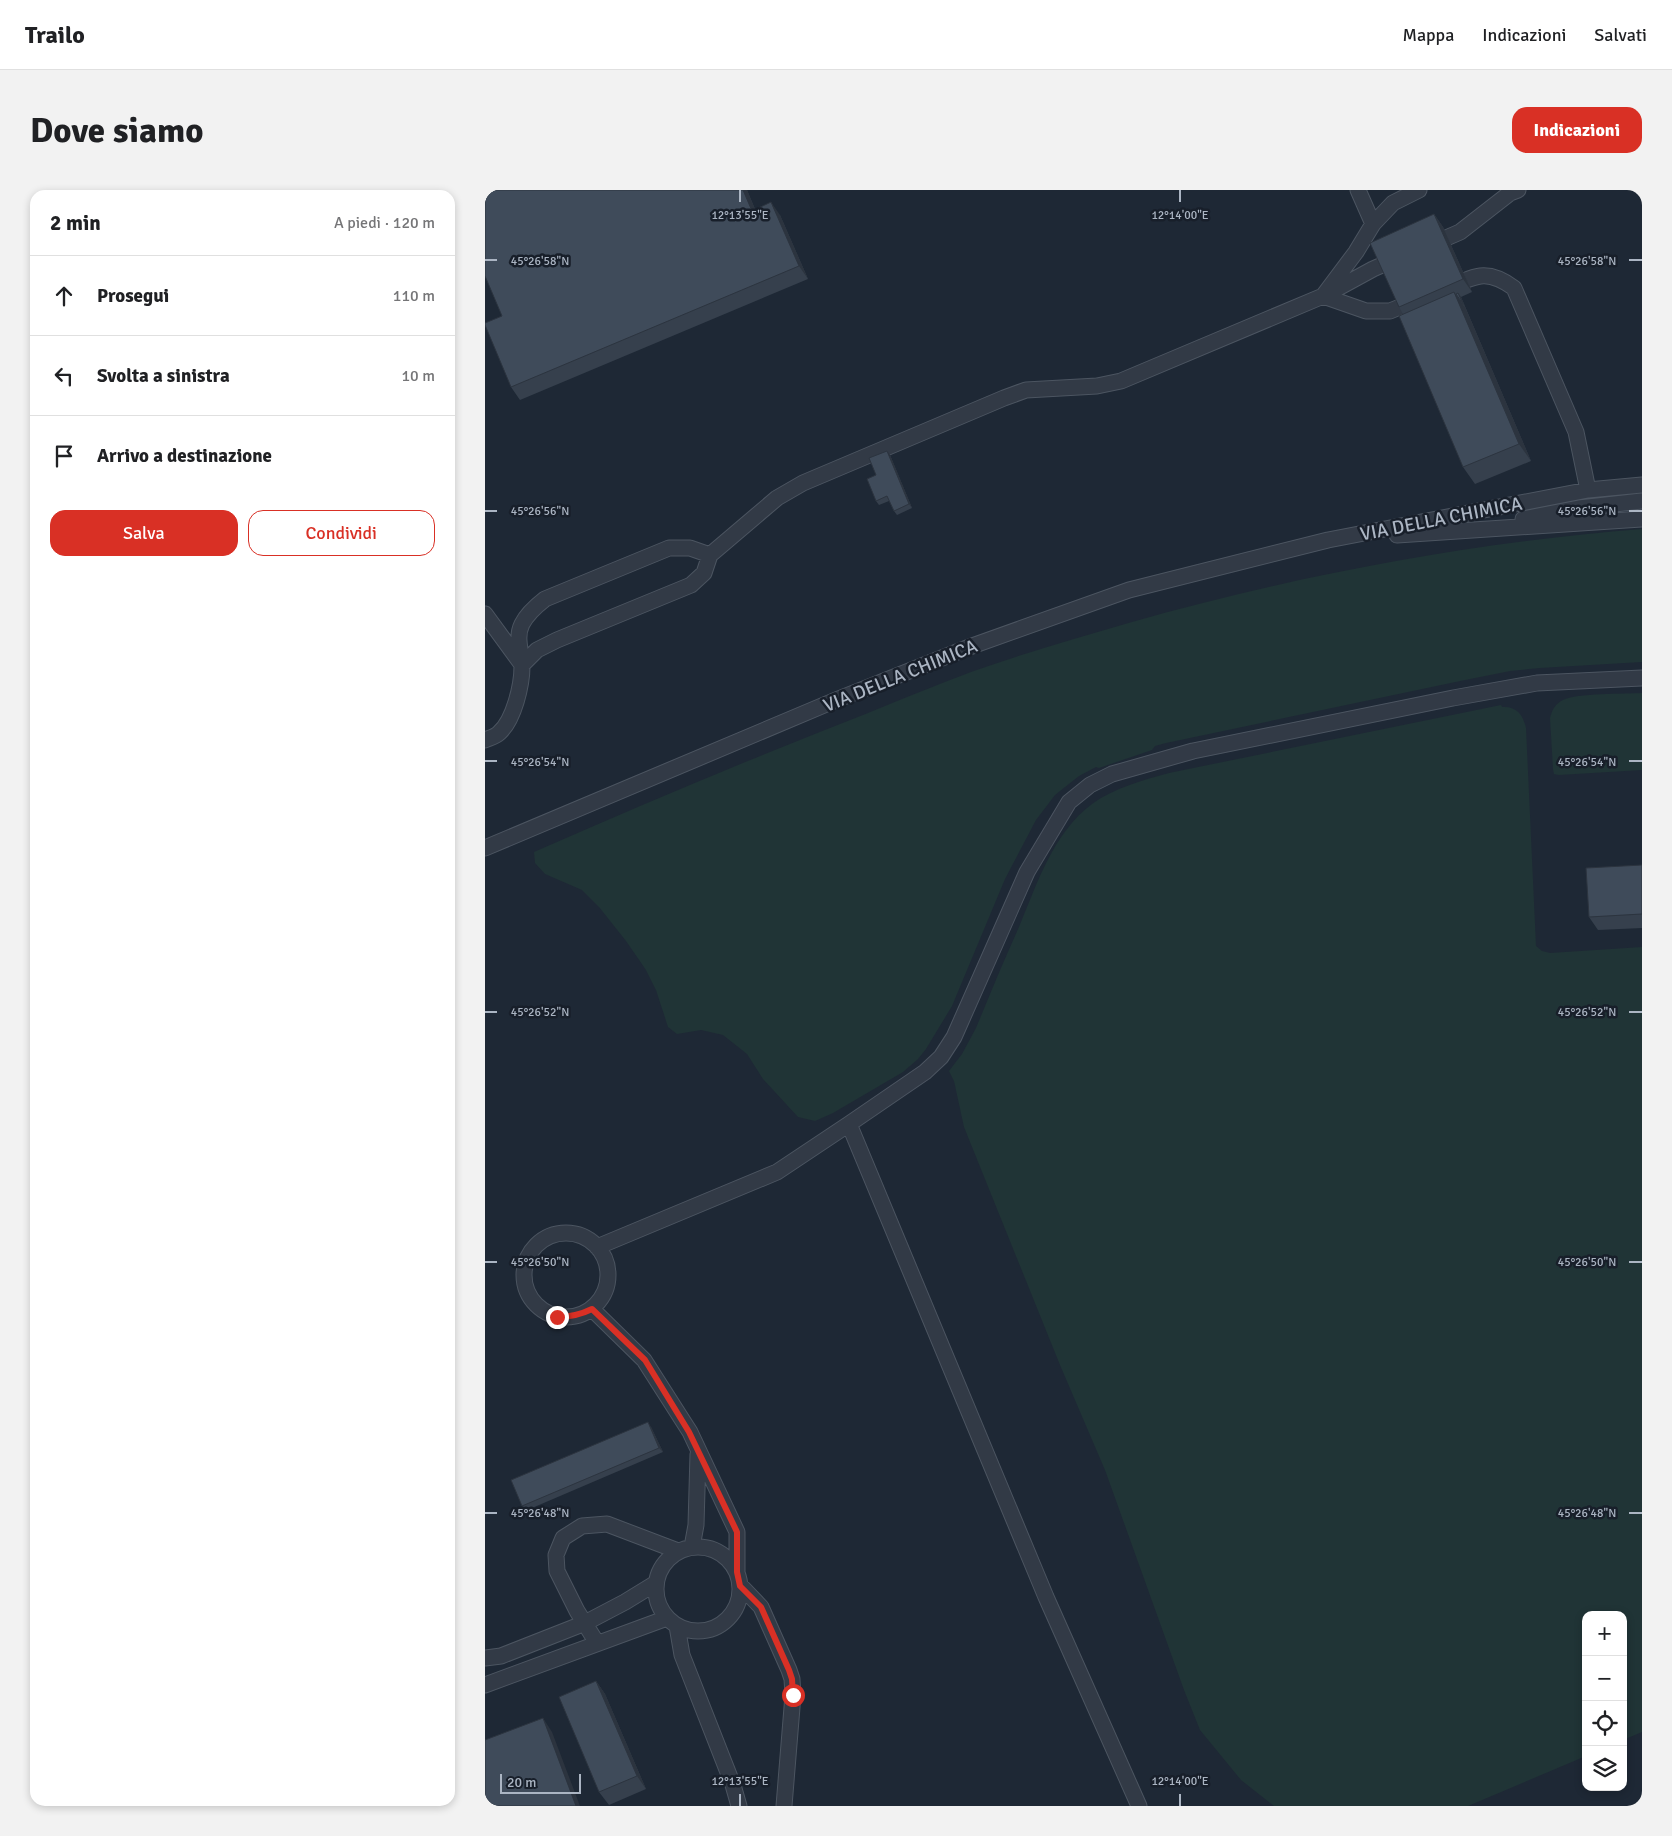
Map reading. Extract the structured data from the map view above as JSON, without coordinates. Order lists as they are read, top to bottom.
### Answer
{
  "streets": {
    "lane": ["VIA DELLA CHIMICA"]
  },
  "scale_bar": "20 m",
  "page": {
    "header": "Trailo",
    "nav": ["Mappa", "Indicazioni", "Salvati"],
    "buttons": [
      "Indicazioni",
      ["Salva", "Condividi"]
    ],
    "title": "Dove siamo",
    "heading": ["2 min", "A piedi · 120 m"],
    "list": [
      ["Prosegui", "110 m"],
      ["Svolta a sinistra", "10 m"],
      "Arrivo a destinazione"
    ],
    "map_buttons": ["+", "−"],
    "scale": "20 m"
  },
  "coordinates": [
    "12°13'55\"E",
    "12°14'00\"E",
    "45°26'58\"N",
    "45°26'56\"N",
    "45°26'54\"N",
    "45°26'52\"N",
    "45°26'50\"N",
    "45°26'48\"N"
  ]
}
